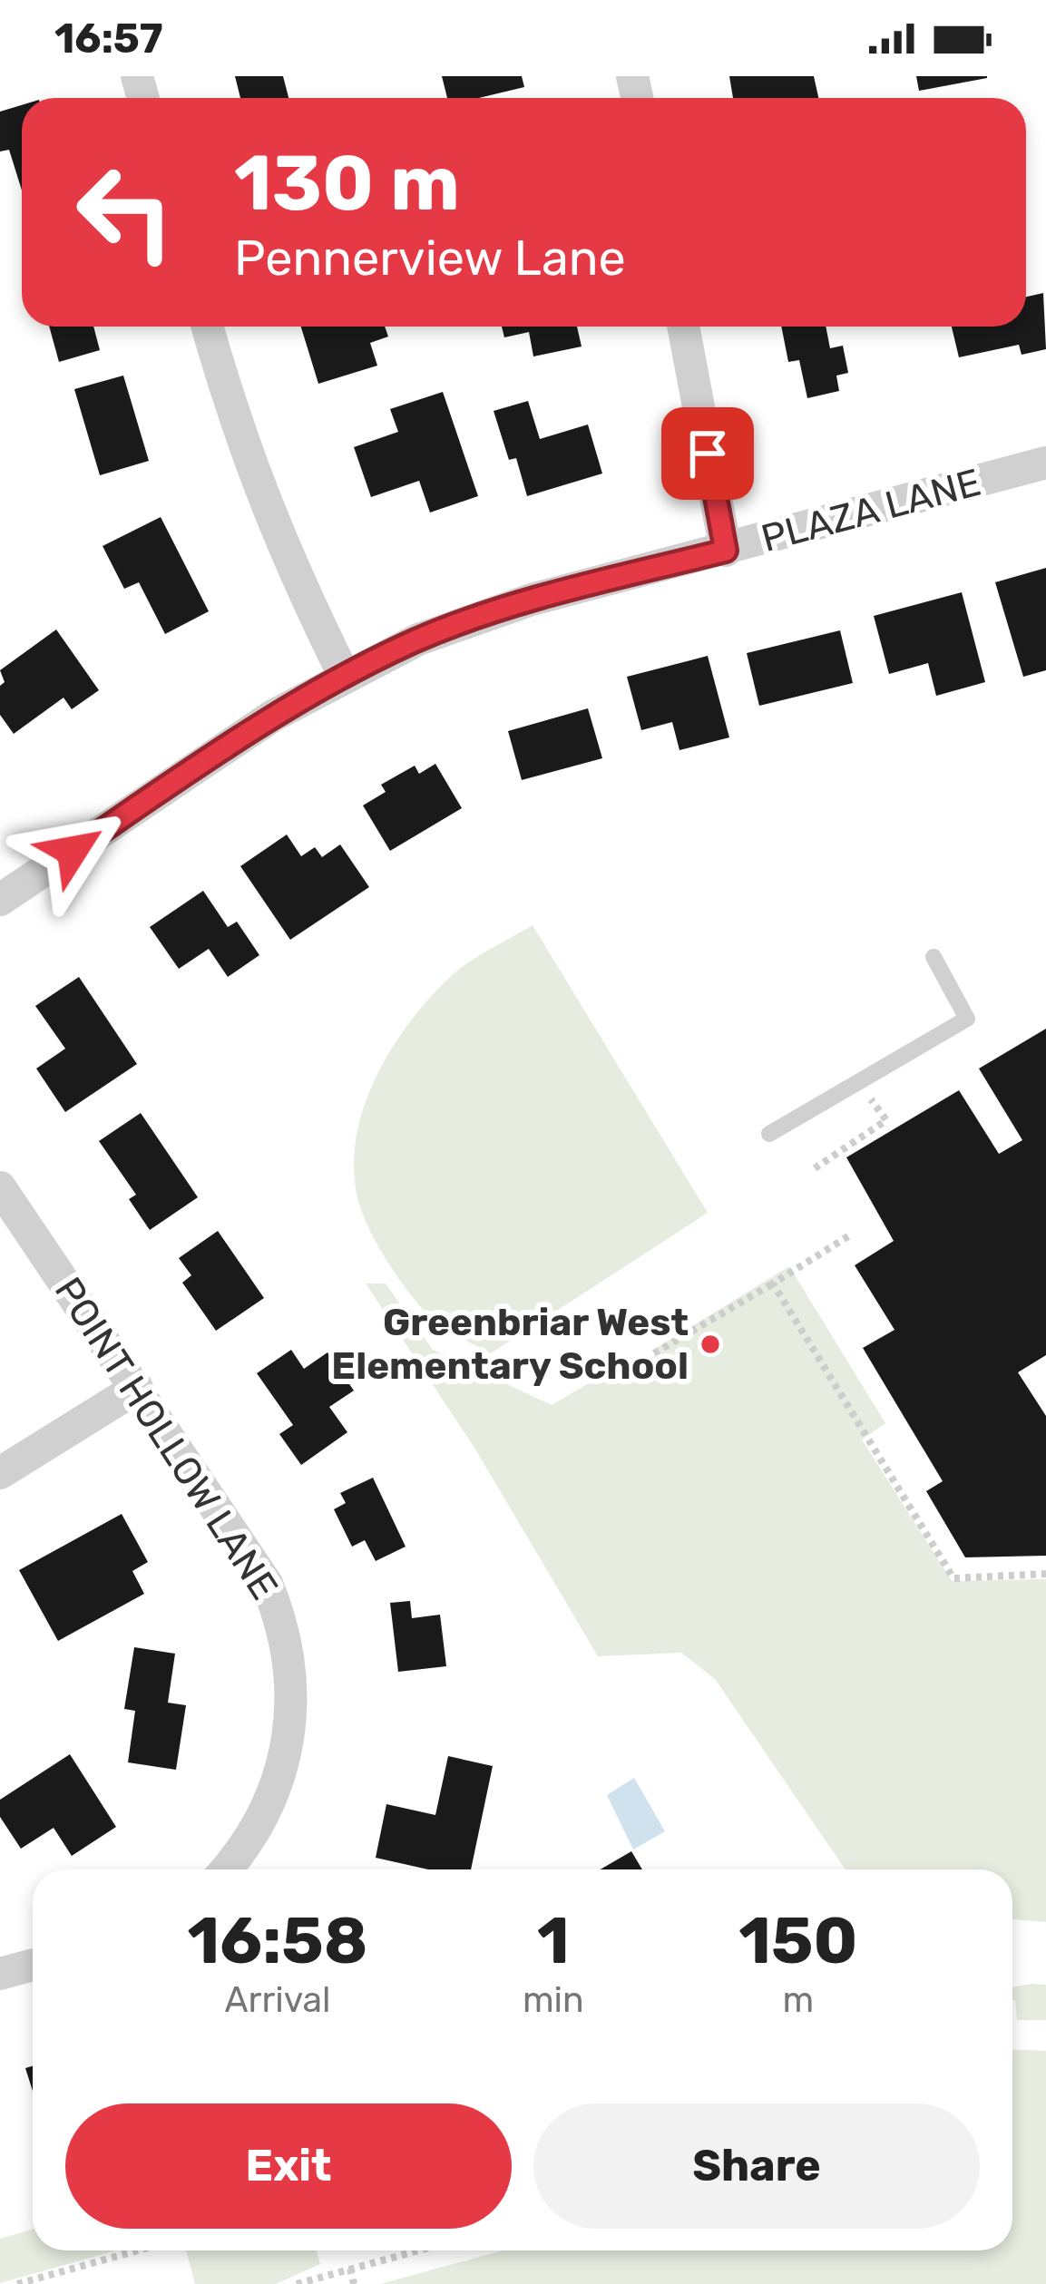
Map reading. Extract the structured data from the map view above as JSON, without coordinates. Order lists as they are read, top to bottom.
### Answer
{
  "streets": {
    "street": ["PLAZA LANE", "POINT HOLLOW LANE"]
  },
  "places": ["Greenbriar West Elementary School"],
  "page": {
    "status": "16:57",
    "turn": ["130 m", "Pennerview Lane"],
    "eta": [
      "16:58",
      "Arrival",
      "1",
      "min",
      "150",
      "m"
    ],
    "buttons": ["Exit", "Share"]
  }
}
